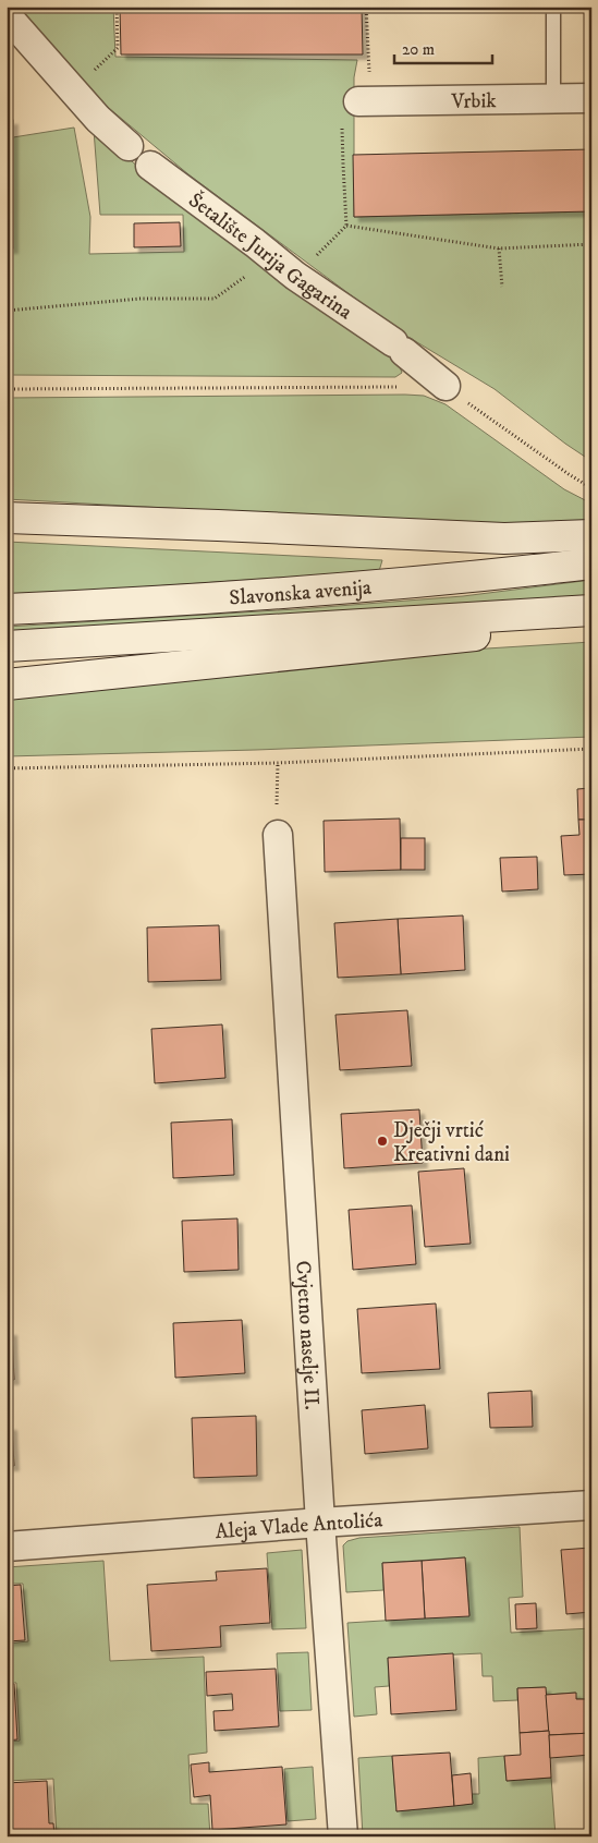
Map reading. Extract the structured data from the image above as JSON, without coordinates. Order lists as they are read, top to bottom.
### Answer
{
  "streets": {
    "main road": ["Slavonska avenija"],
    "street": [
      "Vrbik",
      "Šetalište Jurija Gagarina",
      "Cvjetno naselje II.",
      "Aleja Vlade Antolića"
    ]
  },
  "crossings": [
    ["Cvjetno naselje II.", "Aleja Vlade Antolića"]
  ],
  "places": ["Dječji vrtić Kreativni dani"],
  "scale_bar": "20 m"
}
